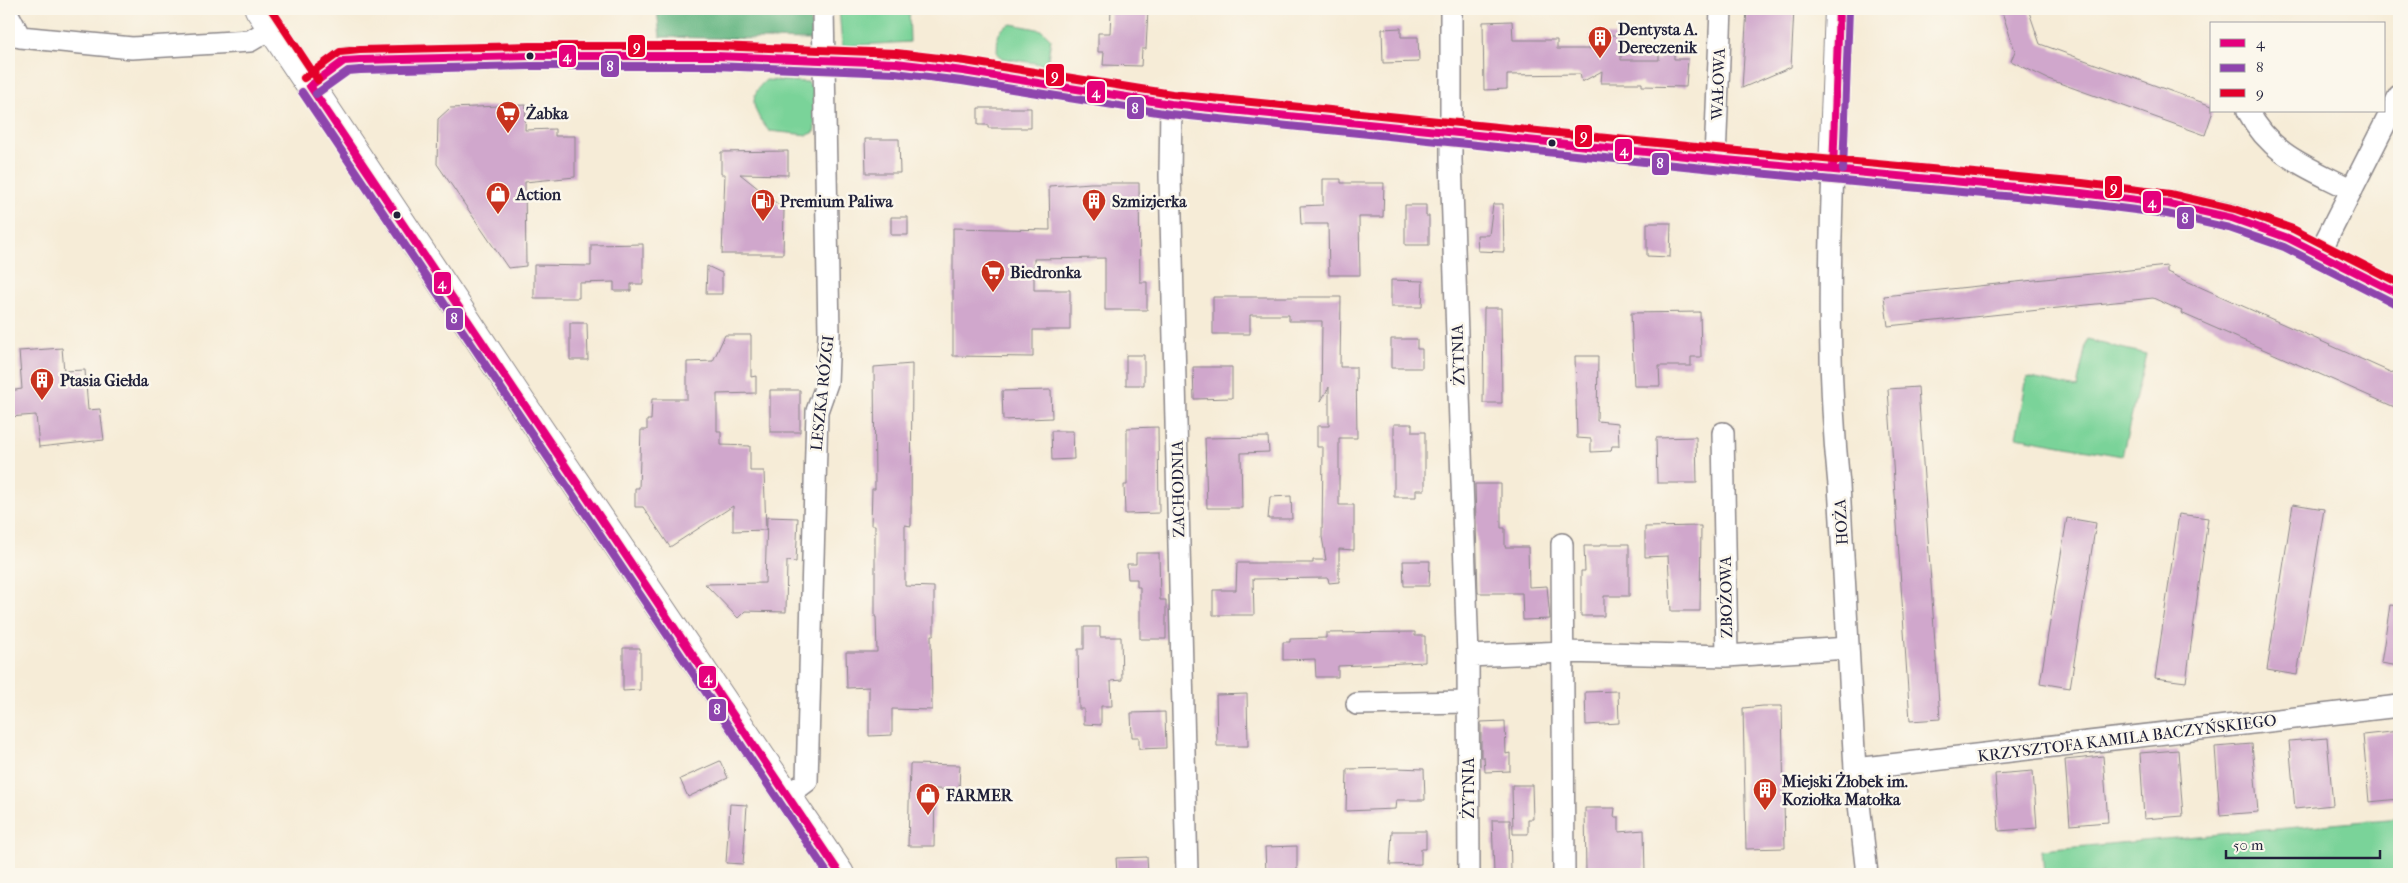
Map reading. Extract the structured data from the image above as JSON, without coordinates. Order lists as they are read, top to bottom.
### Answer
{
  "streets": {
    "street": [
      "WAŁOWA",
      "ŻYTNIA",
      "LESZKA RÓZGI",
      "ZACHODNIA",
      "HOŻA",
      "ZBOŻOWA",
      "KRZYSZTOFA KAMILA BACZYŃSKIEGO"
    ]
  },
  "crossings": [
    ["ŻYTNIA", "ZBOŻOWA"],
    ["HOŻA", "KRZYSZTOFA KAMILA BACZYŃSKIEGO"]
  ],
  "places": {
    "building": [
      "Dentysta A. Dereczenik",
      "Szmizjerka",
      "Ptasia Giełda",
      "Miejski Żłobek im. Koziołka Matołka"
    ],
    "supermarket": ["Żabka", "Biedronka"],
    "shop": ["Action", "FARMER"],
    "fuel station": ["Premium Paliwa"]
  },
  "lines": ["transit line 4", "transit line 8", "transit line 9"],
  "legend": ["4", "8", "9"],
  "scale_bar": "50 m"
}
